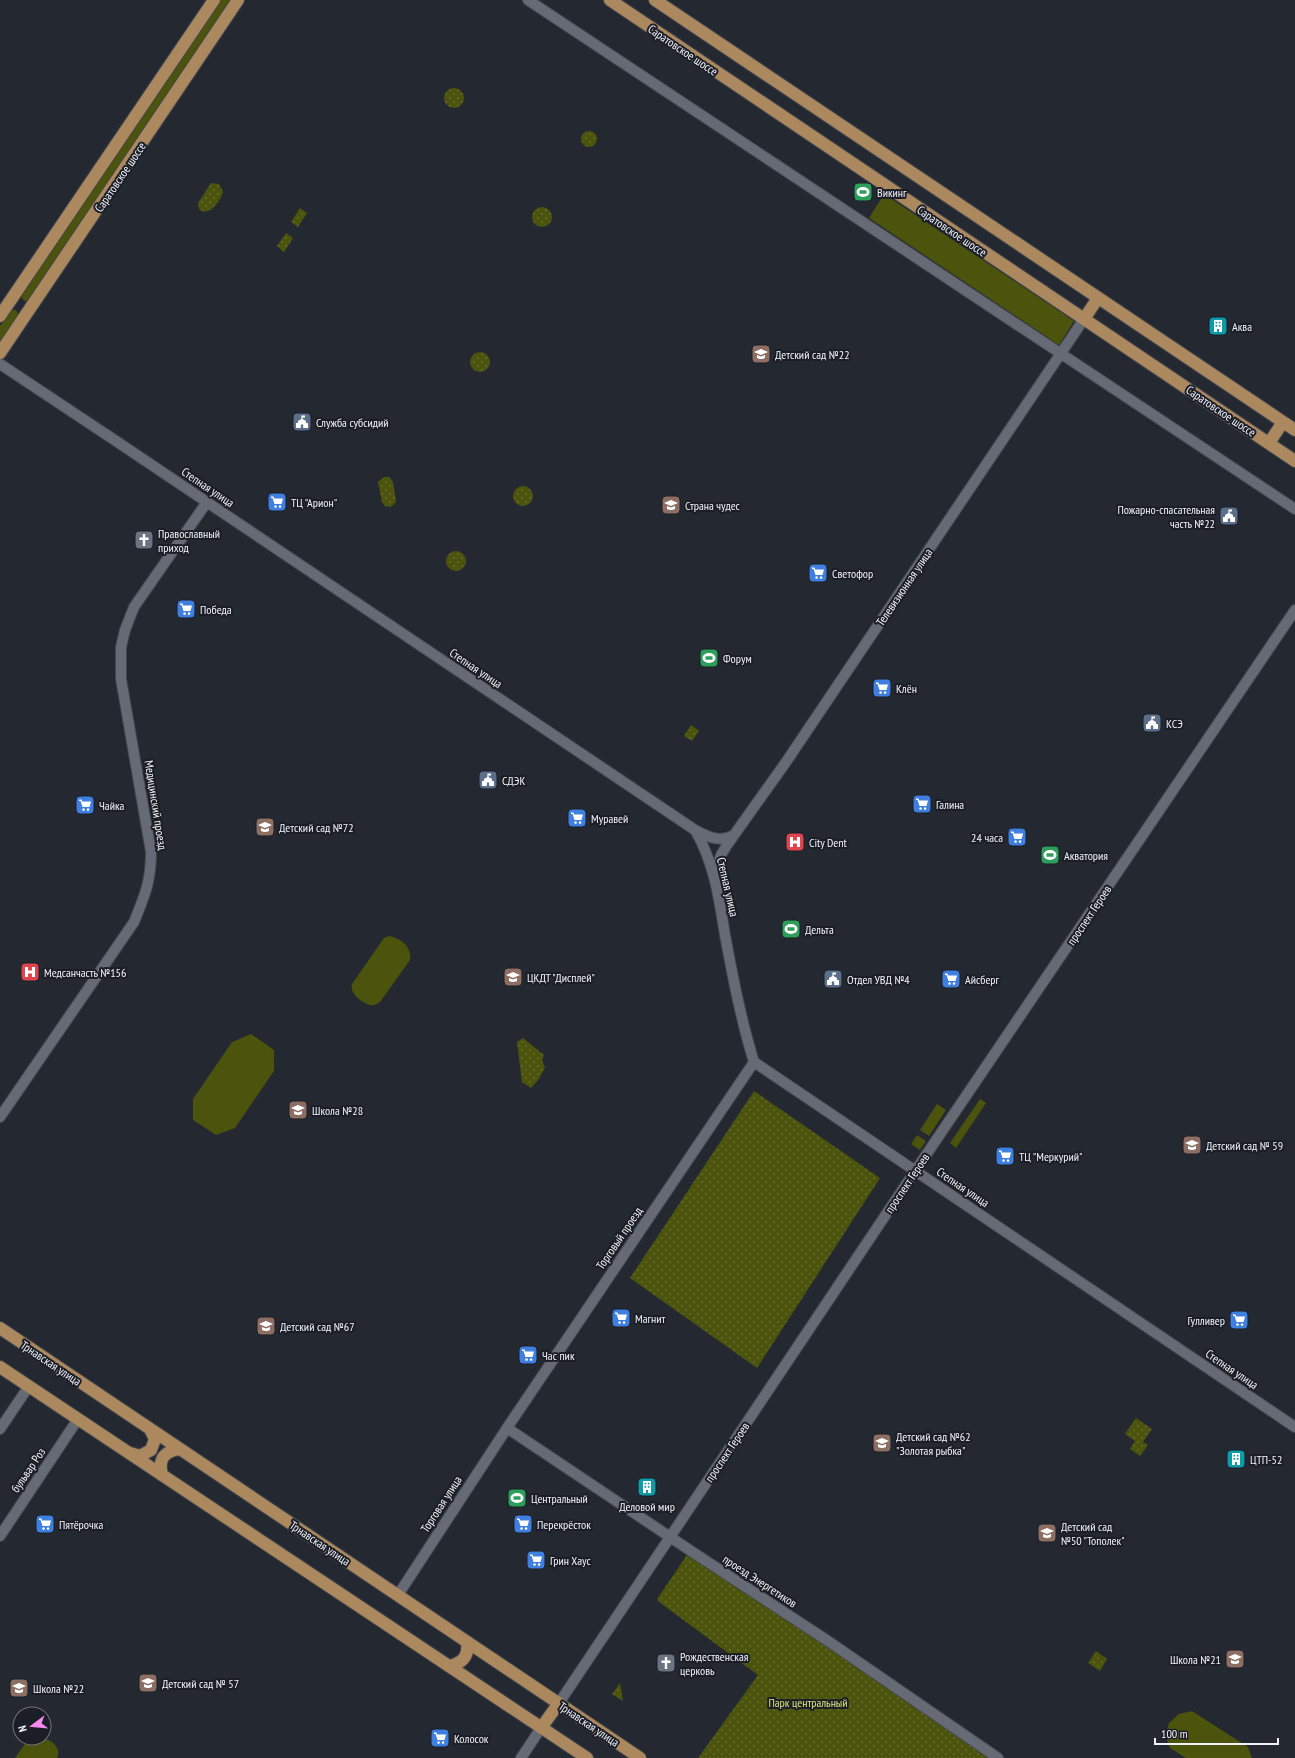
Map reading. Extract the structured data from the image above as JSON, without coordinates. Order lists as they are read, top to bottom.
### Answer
{
  "streets": {
    "main road": [
      "Саратовское шоссе",
      "Телевизионная улица",
      "проспект Героев",
      "Трнавская улица"
    ],
    "street": [
      "Степная улица",
      "Медицинский проезд",
      "Торговый проезд",
      "бульвар Роз",
      "Торговая улица",
      "проезд Энергетиков"
    ]
  },
  "crossings": [
    ["Саратовское шоссе", "Телевизионная улица"],
    ["Степная улица", "Телевизионная улица"],
    ["Степная улица", "Медицинский проезд"],
    ["Степная улица", "проспект Героев"],
    ["Степная улица", "Торговый проезд"],
    ["проспект Героев", "Трнавская улица"],
    ["проспект Героев", "проезд Энергетиков"],
    ["Торговый проезд", "Торговая улица"],
    ["Торговый проезд", "проезд Энергетиков"],
    ["Трнавская улица", "Торговая улица"],
    ["Торговая улица", "проезд Энергетиков"]
  ],
  "parks": ["Парк центральный"],
  "places": {
    "sports": [
      "Викинг",
      "Форум",
      "Акватория",
      "Дельта",
      "Центральный"
    ],
    "building": ["Аква", "ЦТП-52", "Деловой мир"],
    "school or university": [
      "Детский сад №22",
      "Страна чудес",
      "Детский сад №72",
      "ЦКДТ \"Дисплей\"",
      "Школа №28",
      "Детский сад № 59",
      "Детский сад №67",
      "Детский сад №62 \"Золотая рыбка\"",
      "Детский сад №50 \"Тополек\"",
      "Школа №21",
      "Детский сад № 57",
      "Школа №22"
    ],
    "public building": [
      "Служба субсидий",
      "Пожарно-спасательная часть №22",
      "КСЭ",
      "СДЭК",
      "Отдел УВД №4"
    ],
    "supermarket": [
      "ТЦ \"Арион\"",
      "Светофор",
      "Победа",
      "Клён",
      "Галина",
      "Чайка",
      "Муравей",
      "24 часа",
      "Айсберг",
      "ТЦ \"Меркурий\"",
      "Магнит",
      "Гулливер",
      "Час пик",
      "Пятёрочка",
      "Перекрёсток",
      "Грин Хаус",
      "Колосок"
    ],
    "church": ["Православный приход", "Рождественская церковь"],
    "hospital": ["City Dent", "Медсанчасть №156"]
  },
  "scale_bar": "100 m",
  "north": "left"
}
